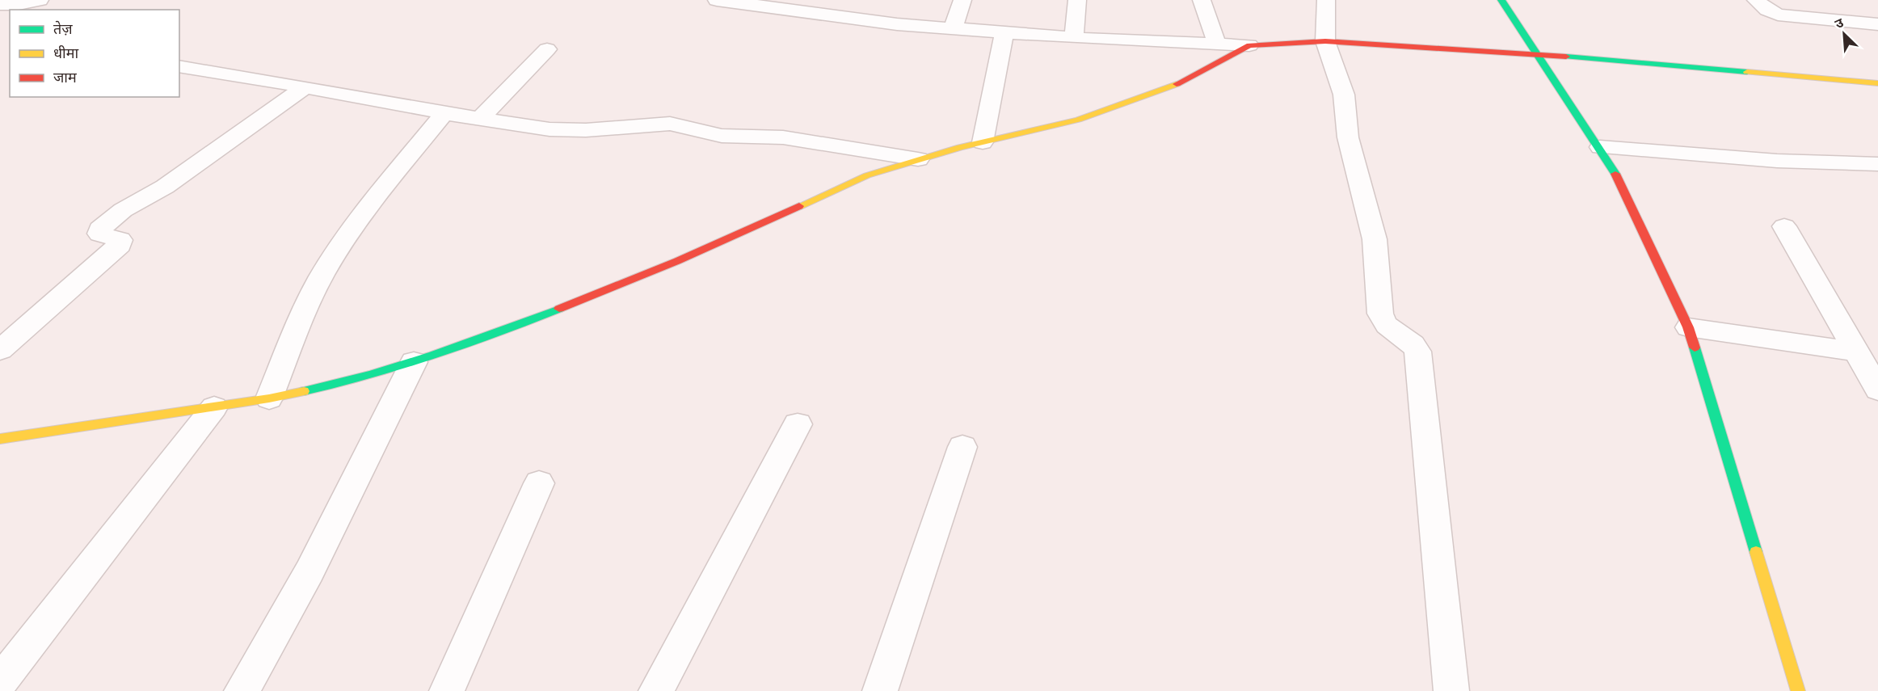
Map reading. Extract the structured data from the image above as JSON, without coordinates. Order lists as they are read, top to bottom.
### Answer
{
  "legend": ["तेज़", "धीमा", "जाम"],
  "north": "top left"
}
